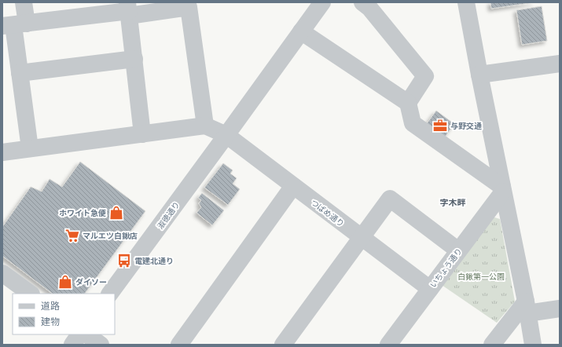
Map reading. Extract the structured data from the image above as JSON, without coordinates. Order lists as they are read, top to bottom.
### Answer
{
  "streets": {
    "street": ["つばめ通り", "淑徳通り", "いちょう通り"]
  },
  "crossings": [
    ["つばめ通り", "淑徳通り"],
    ["つばめ通り", "いちょう通り"]
  ],
  "districts": ["字木畔"],
  "parks": ["白鍬第一公園"],
  "places": {
    "office": ["与野交通"],
    "shop": ["ホワイト急便", "ダイソー"],
    "supermarket": ["マルエツ白鍬店"],
    "bus stop": ["電建北通り"]
  },
  "legend": ["道路", "建物"]
}
